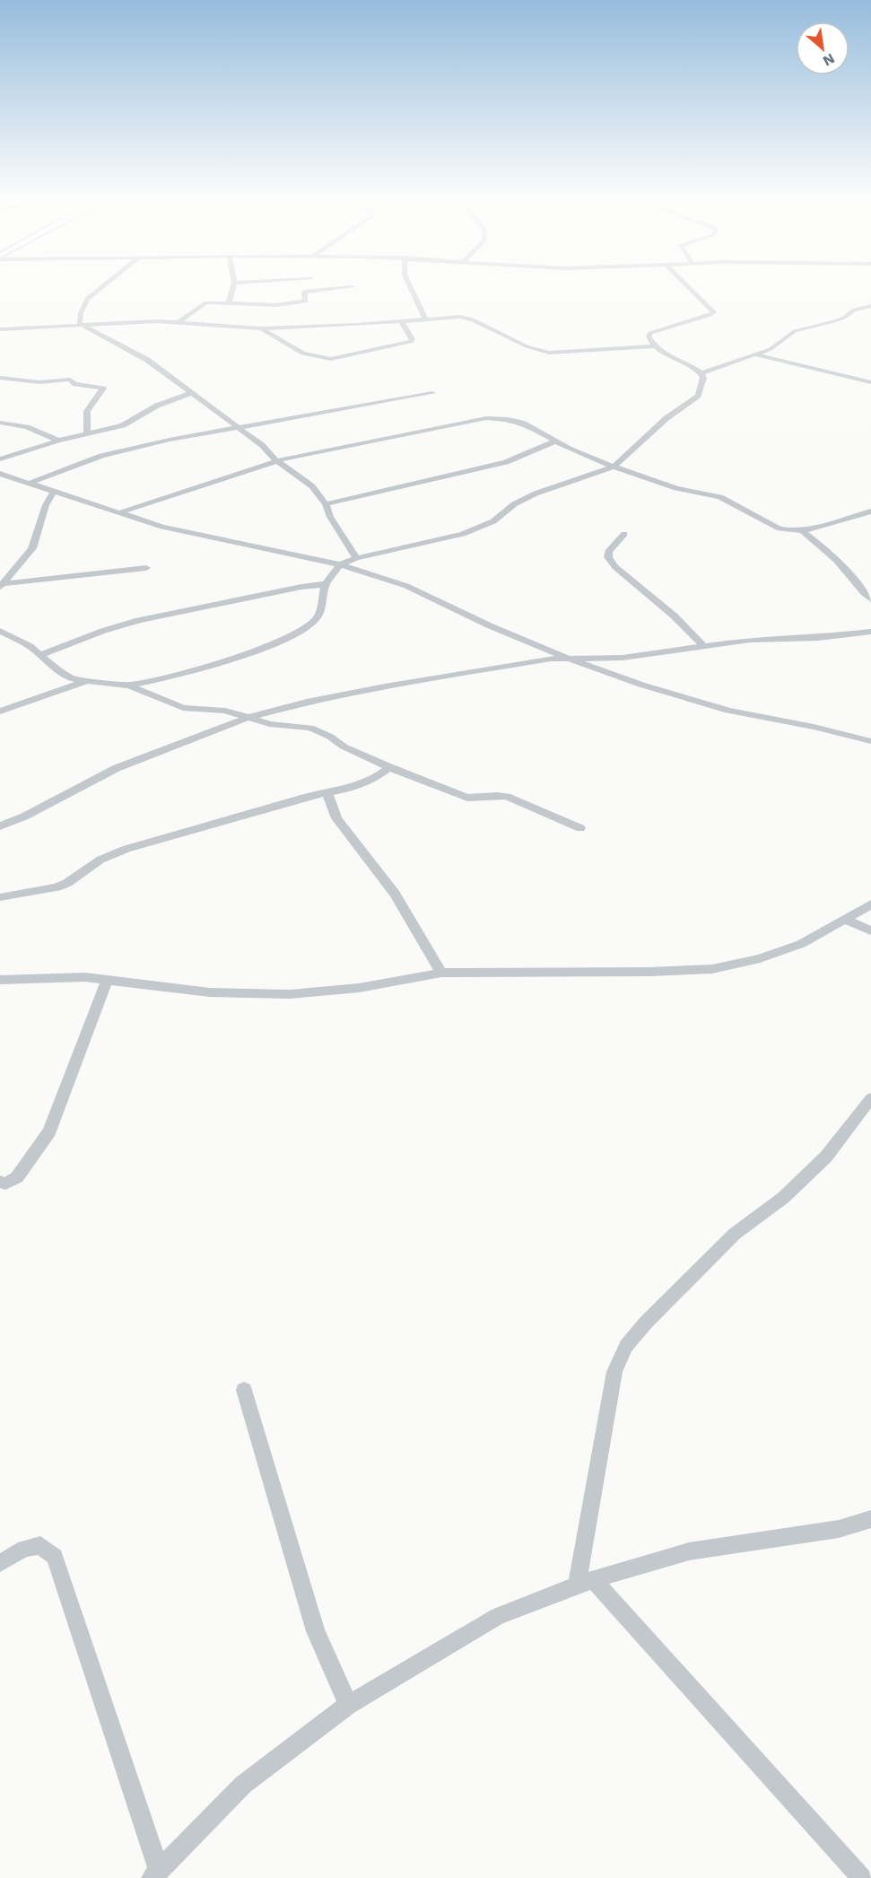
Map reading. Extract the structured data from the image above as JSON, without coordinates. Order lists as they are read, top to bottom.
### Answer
{
  "north": "bottom right"
}
